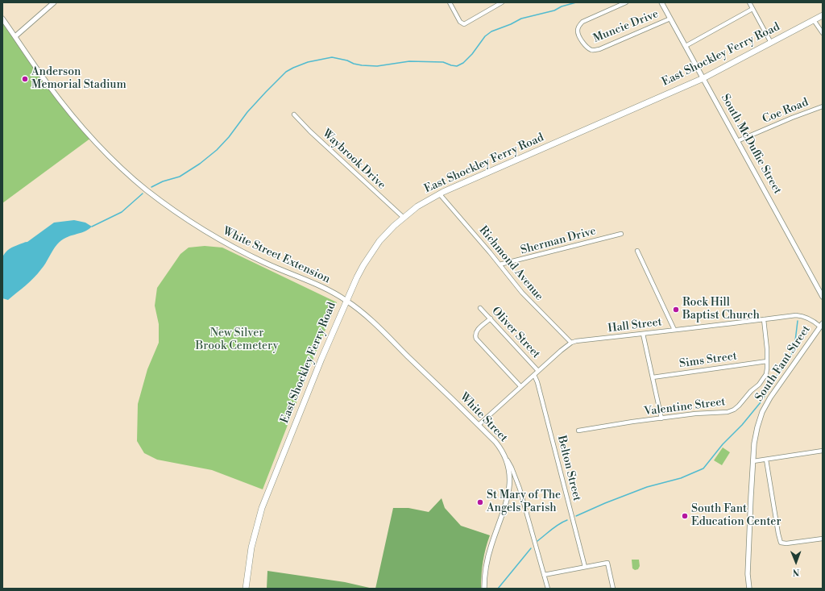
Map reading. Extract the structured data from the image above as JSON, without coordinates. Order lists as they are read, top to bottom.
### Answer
{
  "streets": {
    "highway": ["East Shockley Ferry Road"],
    "street": [
      "Muncie Drive",
      "Coe Road",
      "South McDuffie Street",
      "Waybrook Drive",
      "Sherman Drive",
      "White Street Extension",
      "Richmond Avenue",
      "Hall Street",
      "Oliver Street",
      "Sims Street",
      "South Fant Street",
      "Valentine Street",
      "White Street",
      "Belton Street"
    ]
  },
  "crossings": [
    ["Muncie Drive", "South McDuffie Street"],
    ["East Shockley Ferry Road", "South McDuffie Street"],
    ["East Shockley Ferry Road", "Waybrook Drive"],
    ["East Shockley Ferry Road", "White Street Extension"],
    ["East Shockley Ferry Road", "Richmond Avenue"],
    ["East Shockley Ferry Road", "White Street"],
    ["Coe Road", "South McDuffie Street"],
    ["Sherman Drive", "Richmond Avenue"],
    ["White Street Extension", "White Street"],
    ["Richmond Avenue", "Hall Street"],
    ["Hall Street", "Oliver Street"],
    ["Hall Street", "South Fant Street"],
    ["Hall Street", "Valentine Street"],
    ["Hall Street", "White Street"],
    ["Hall Street", "Belton Street"],
    ["Sims Street", "Valentine Street"]
  ],
  "parks": ["New Silver Brook Cemetery"],
  "places": [
    "Anderson Memorial Stadium",
    "Rock Hill Baptist Church",
    "St Mary of The Angels Parish",
    "South Fant Education Center"
  ],
  "north": "bottom"
}
